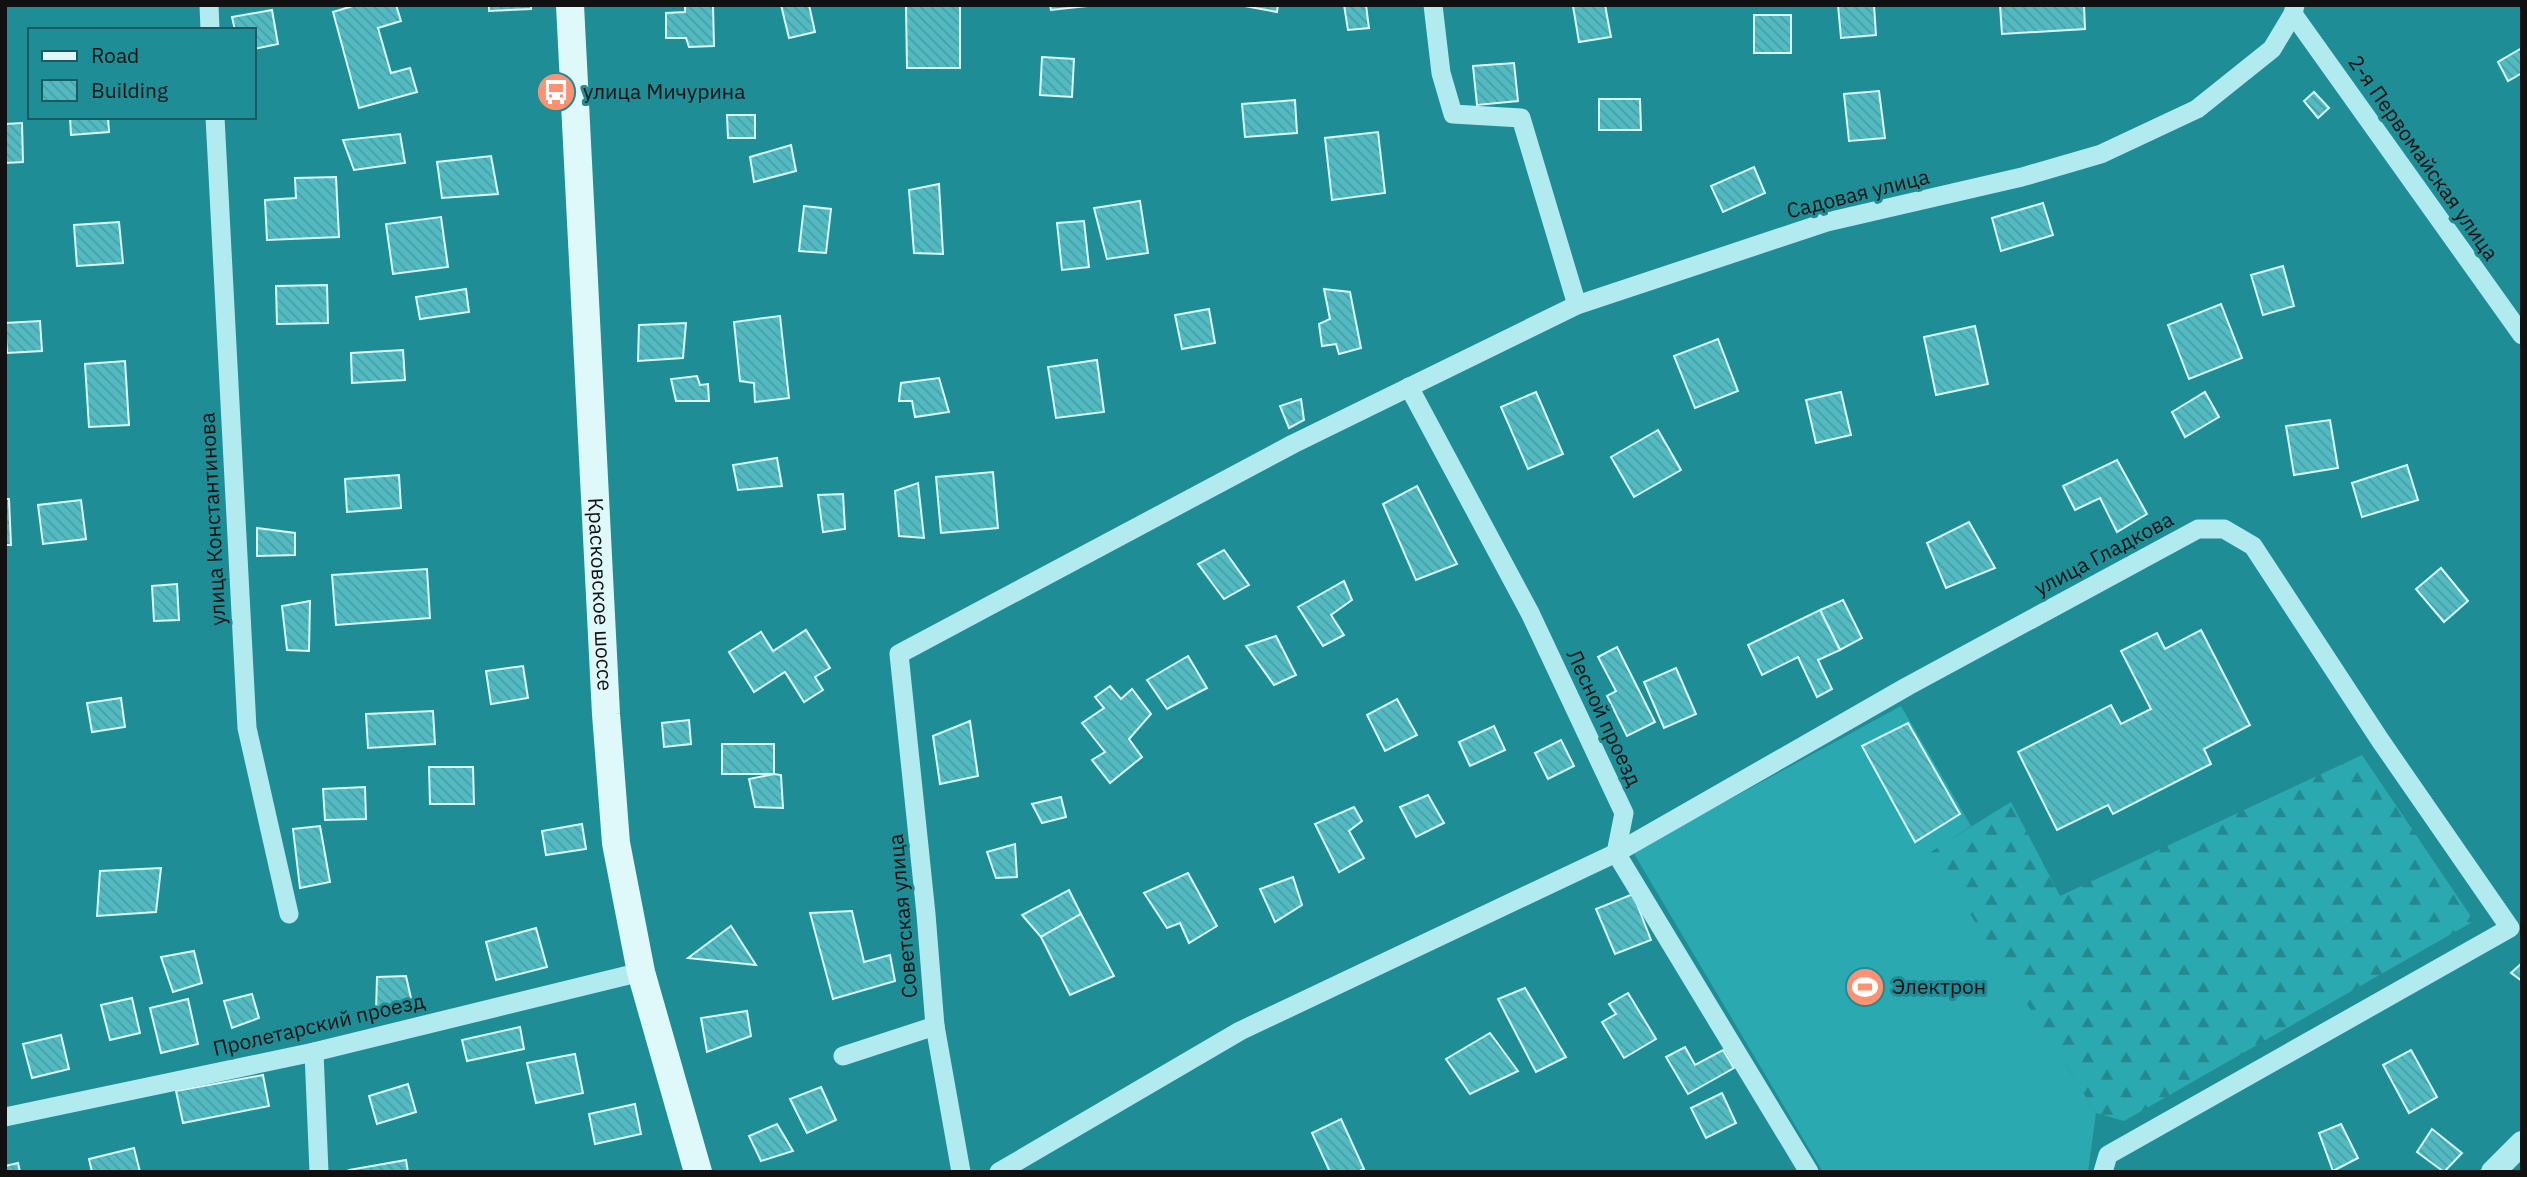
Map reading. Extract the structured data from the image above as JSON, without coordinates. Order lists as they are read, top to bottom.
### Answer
{
  "streets": {
    "main road": ["Красковское шоссе"],
    "street": [
      "2-я Первомайская улица",
      "Садовая улица",
      "улица Константинова",
      "улица Гладкова",
      "Лесной проезд",
      "Советская улица",
      "Пролетарский проезд"
    ]
  },
  "crossings": [
    ["2-я Первомайская улица", "Садовая улица"],
    ["Садовая улица", "Лесной проезд"],
    ["Садовая улица", "Советская улица"],
    ["улица Гладкова", "Лесной проезд"],
    ["Красковское шоссе", "Пролетарский проезд"]
  ],
  "places": {
    "bus stop": ["улица Мичурина"],
    "sports": ["Электрон"]
  },
  "legend": ["Road", "Building"]
}
